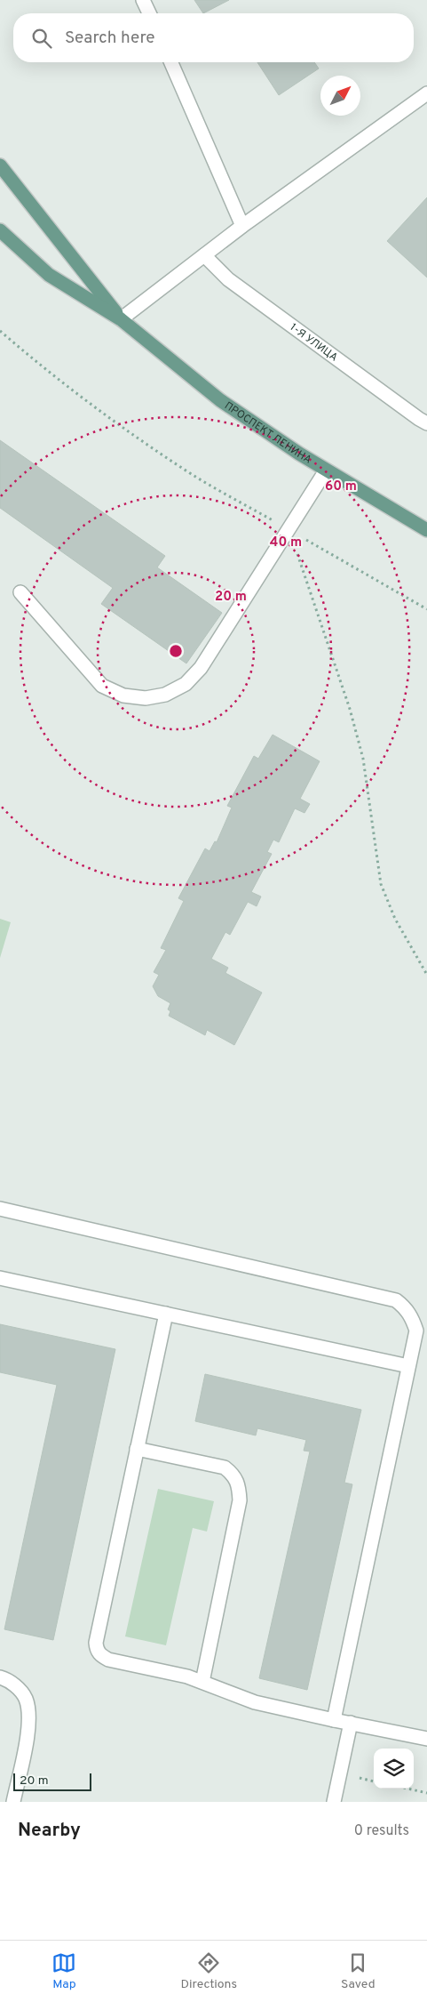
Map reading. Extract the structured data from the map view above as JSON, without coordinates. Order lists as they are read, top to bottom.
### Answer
{
  "streets": {
    "main road": ["ПРОСПЕКТ ЛЕНИНА"],
    "street": ["1-Я УЛИЦА"]
  },
  "scale_bar": "20 m",
  "north": "top right",
  "page": {
    "search": "Search here",
    "scale": "20 m",
    "heading": ["Nearby", "0 results"],
    "nav": ["Map", "Directions", "Saved"]
  },
  "rings": ["60 m", "40 m", "20 m"]
}
